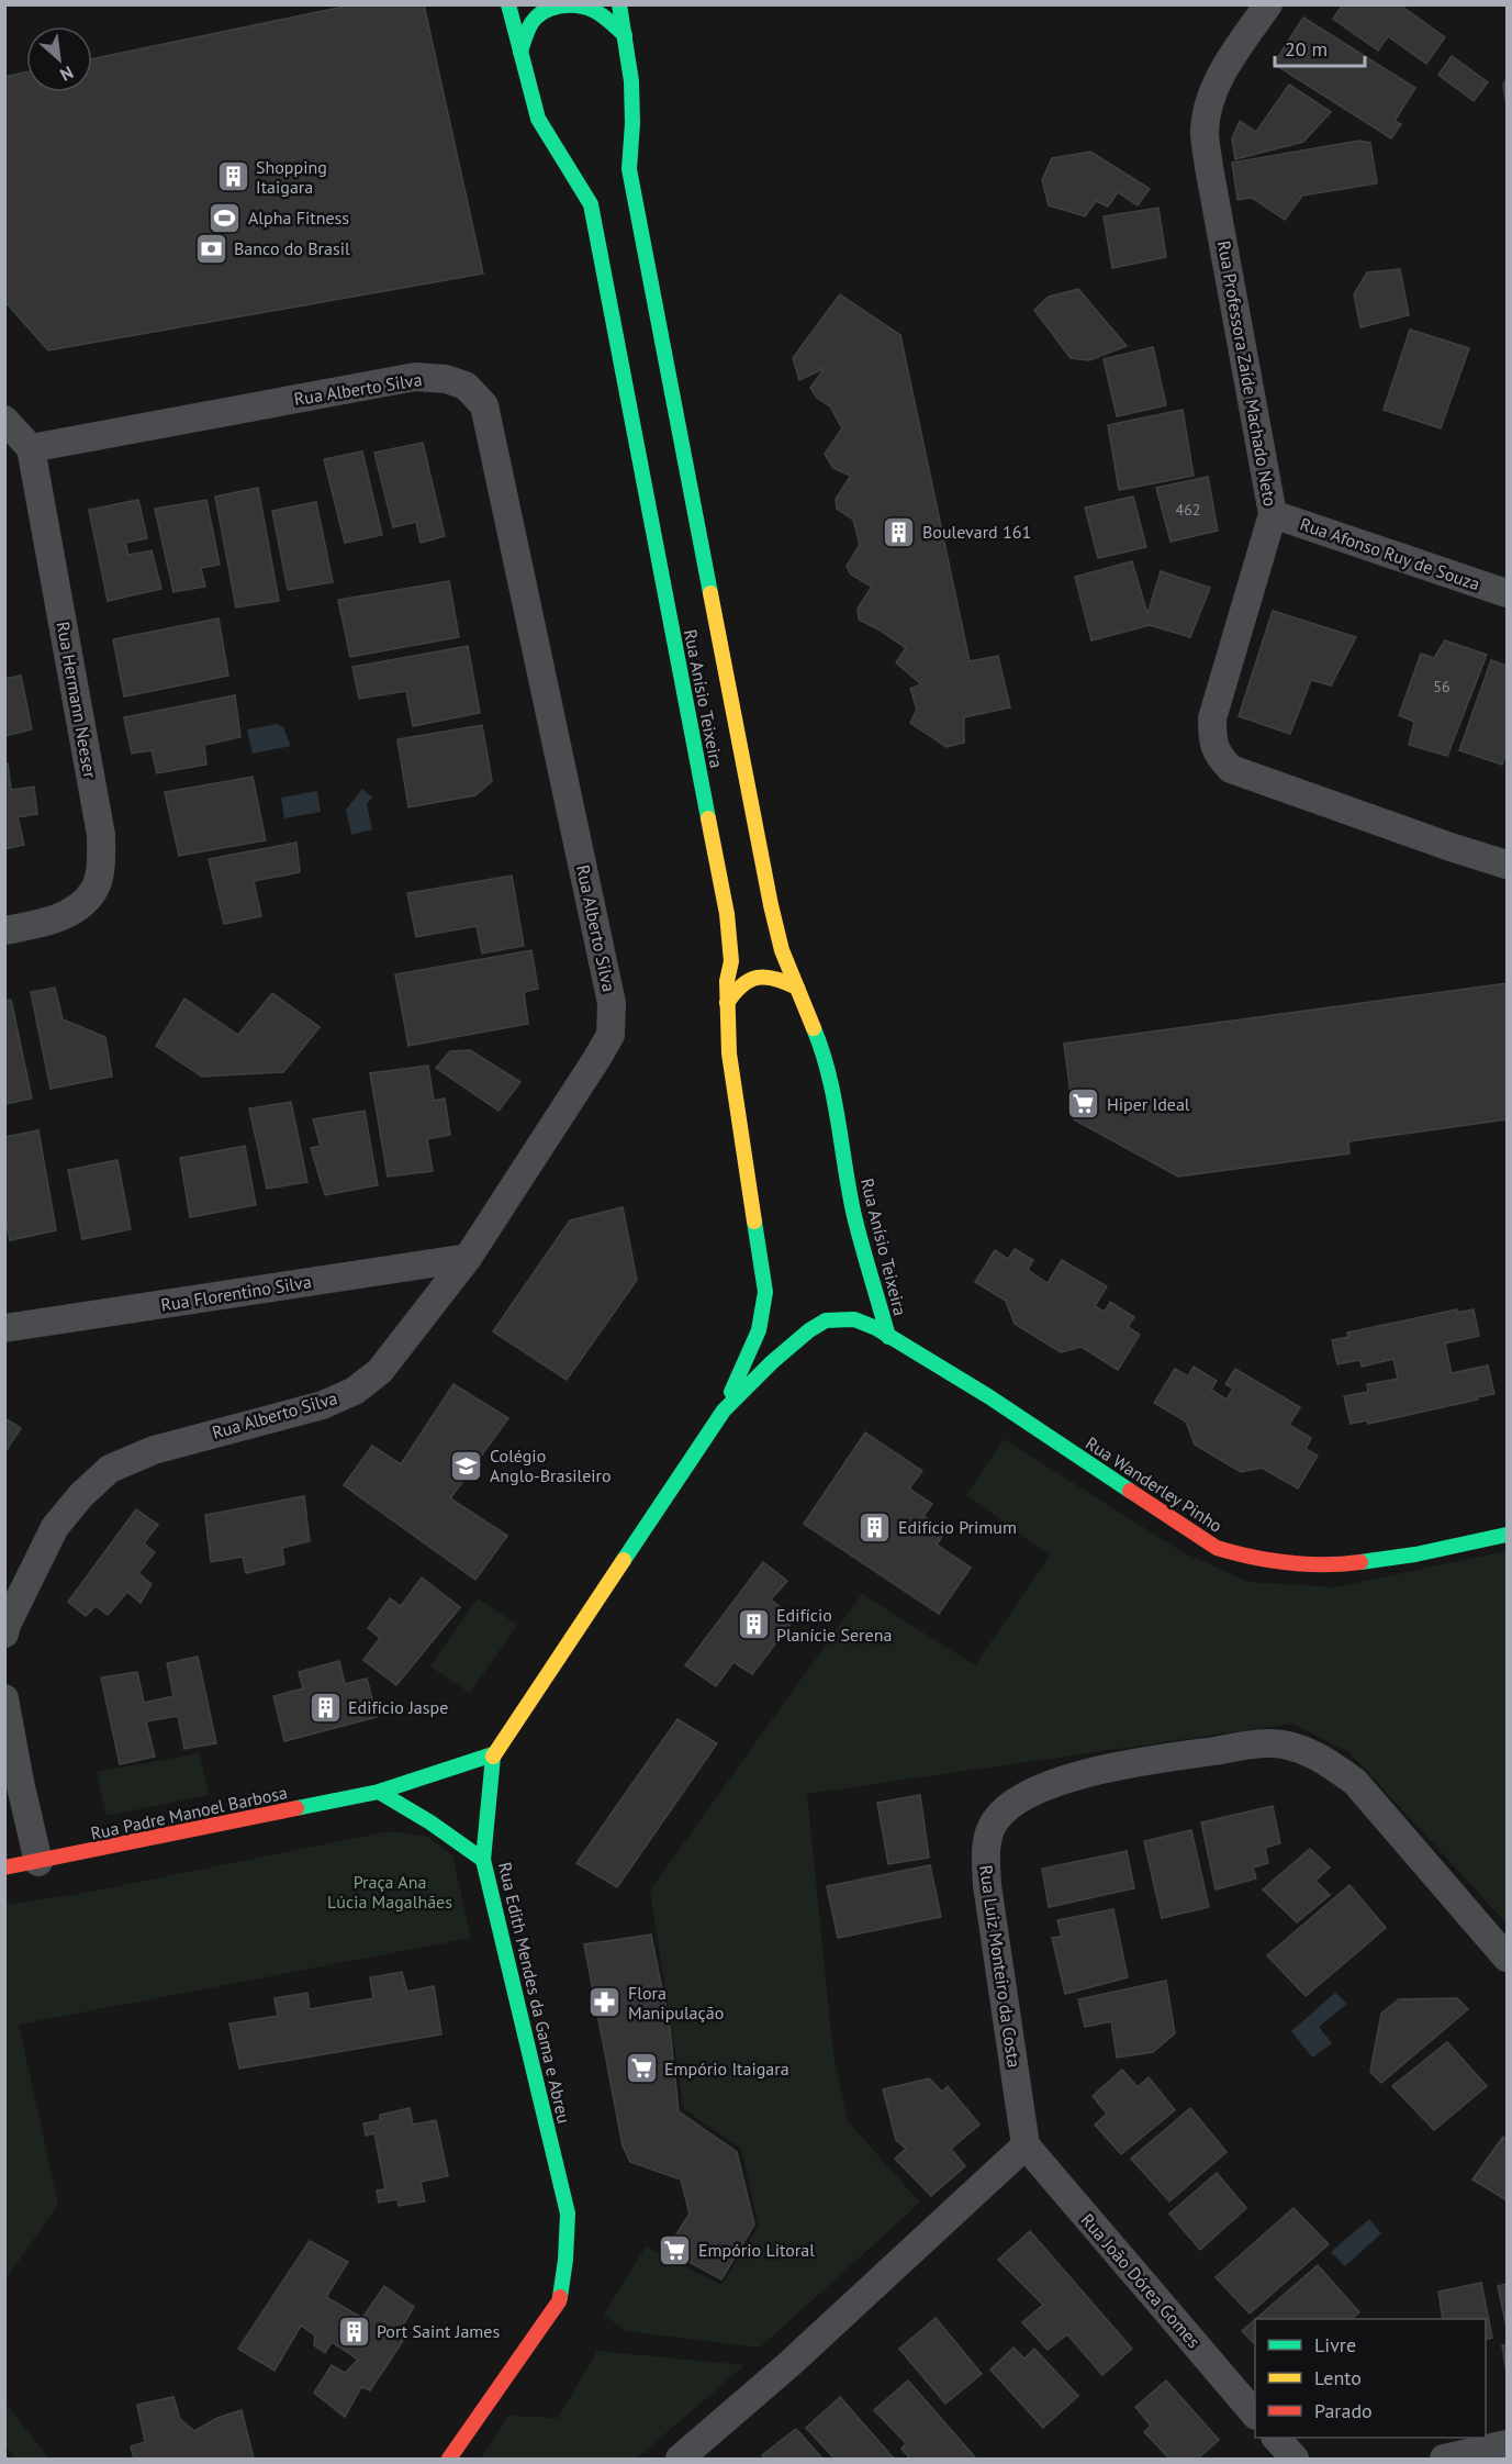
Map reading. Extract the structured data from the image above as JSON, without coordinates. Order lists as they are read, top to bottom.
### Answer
{
  "streets": {
    "street": [
      "Rua Professora Zaíde Machado Neto",
      "Rua Alberto Silva",
      "Rua Afonso Ruy de Souza",
      "Rua Anísio Teixeira",
      "Rua Hermann Neeser",
      "Rua Florentino Silva",
      "Rua Wanderley Pinho",
      "Rua Padre Manoel Barbosa",
      "Rua Luiz Monteiro da Costa",
      "Rua Edith Mendes da Gama e Abreu",
      "Rua João Dórea Gomes"
    ]
  },
  "crossings": [
    ["Rua Professora Zaíde Machado Neto", "Rua Afonso Ruy de Souza"],
    ["Rua Alberto Silva", "Rua Hermann Neeser"],
    ["Rua Alberto Silva", "Rua Florentino Silva"],
    ["Rua Anísio Teixeira", "Rua Wanderley Pinho"],
    ["Rua Anísio Teixeira", "Rua Edith Mendes da Gama e Abreu"],
    ["Rua Padre Manoel Barbosa", "Rua Edith Mendes da Gama e Abreu"],
    ["Rua Luiz Monteiro da Costa", "Rua João Dórea Gomes"]
  ],
  "parks": ["Praça Ana Lúcia Magalhães"],
  "places": {
    "building": [
      "Shopping Itaigara",
      "Boulevard 161",
      "Edifício Primum",
      "Edifício Planície Serena",
      "Edifício Jaspe",
      "Port Saint James"
    ],
    "sports": ["Alpha Fitness"],
    "bank": ["Banco do Brasil"],
    "supermarket": ["Hiper Ideal", "Empório Itaigara", "Empório Litoral"],
    "school or university": ["Colégio Anglo-Brasileiro"],
    "pharmacy": ["Flora Manipulação"]
  },
  "house_numbers": ["462", "56"],
  "legend": ["Livre", "Lento", "Parado"],
  "scale_bar": "20 m",
  "north": "bottom right"
}
